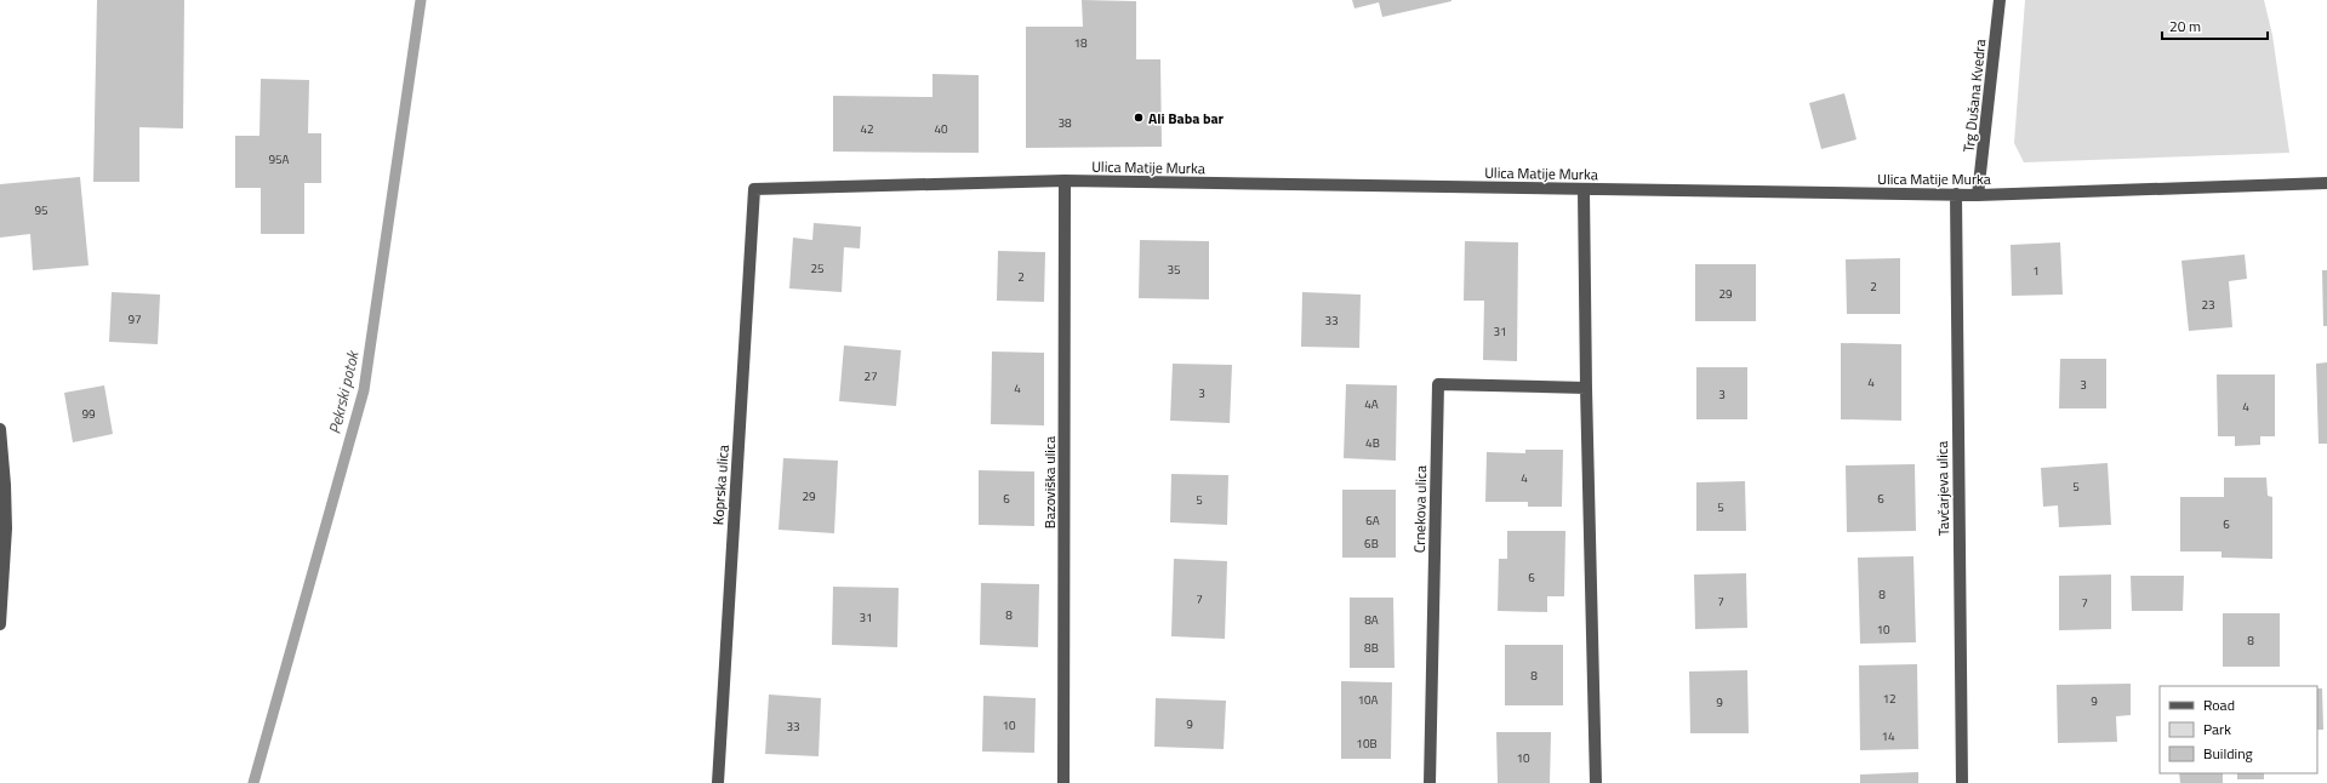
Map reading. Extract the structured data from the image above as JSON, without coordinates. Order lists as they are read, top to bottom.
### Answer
{
  "streets": {
    "street": [
      "Trg Dušana Kvedra",
      "Ulica Matije Murka",
      "Bazoviška ulica",
      "Koprska ulica",
      "Tavčarjeva ulica",
      "Crnekova ulica"
    ]
  },
  "crossings": [
    ["Trg Dušana Kvedra", "Ulica Matije Murka"],
    ["Ulica Matije Murka", "Bazoviška ulica"],
    ["Ulica Matije Murka", "Koprska ulica"],
    ["Ulica Matije Murka", "Tavčarjeva ulica"]
  ],
  "water": ["Pekrski potok"],
  "places": ["Ali Baba bar"],
  "house_numbers": [
    "18",
    "38",
    "42",
    "40",
    "95A",
    "95",
    "25",
    "35",
    "1",
    "2",
    "2",
    "29",
    "23",
    "97",
    "33",
    "31",
    "27",
    "4",
    "3",
    "4",
    "3",
    "3",
    "4A",
    "4",
    "99",
    "4B",
    "4",
    "5",
    "29",
    "6",
    "6",
    "5",
    "5",
    "6A",
    "6",
    "6B",
    "6",
    "8",
    "7",
    "7",
    "7",
    "8",
    "31",
    "8A",
    "10",
    "8",
    "8B",
    "8",
    "12",
    "10A",
    "9",
    "9",
    "9",
    "10",
    "33",
    "14",
    "10B",
    "10"
  ],
  "legend": ["Road", "Park", "Building"],
  "scale_bar": "20 m"
}
